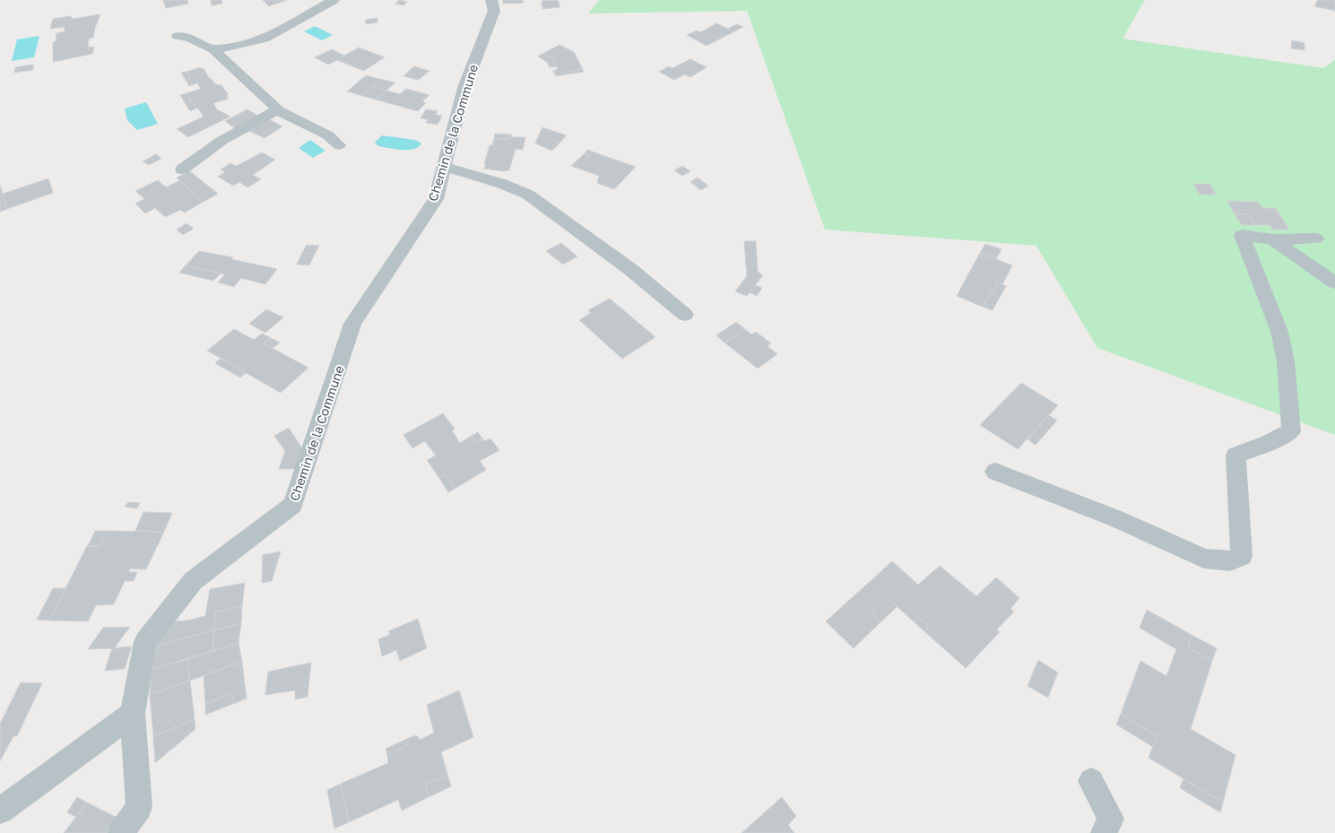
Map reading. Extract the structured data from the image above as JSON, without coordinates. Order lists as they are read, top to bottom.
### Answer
{
  "streets": {
    "street": ["Chemin de la Commune"]
  }
}
